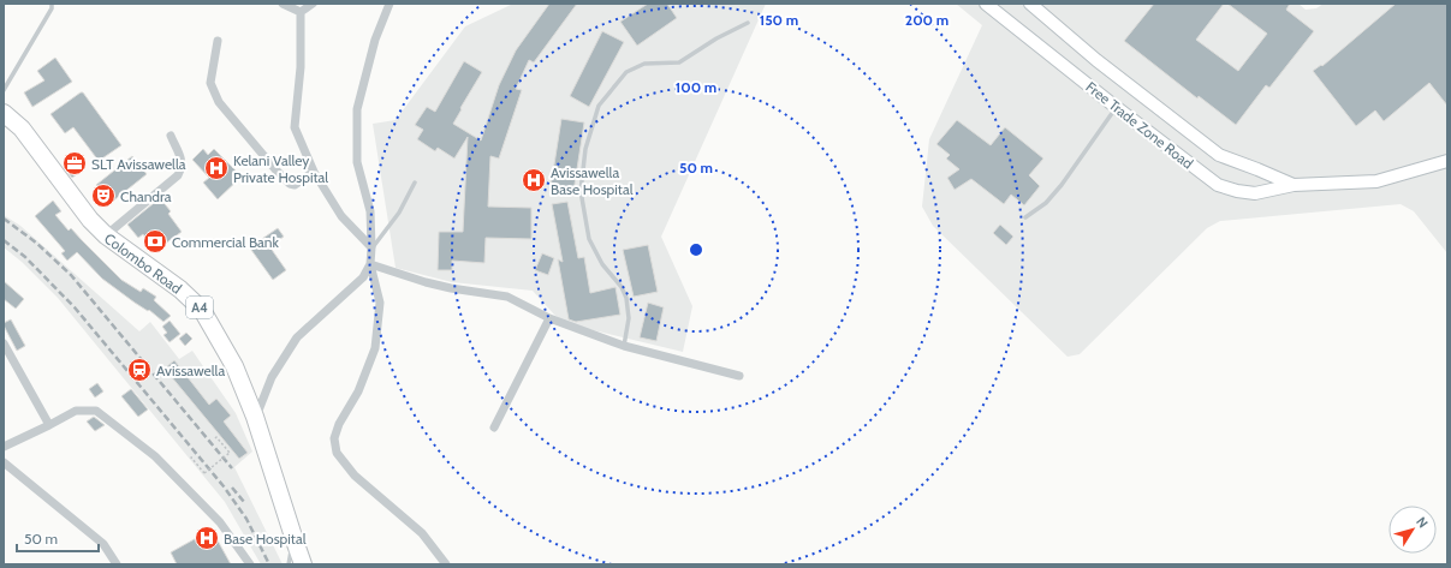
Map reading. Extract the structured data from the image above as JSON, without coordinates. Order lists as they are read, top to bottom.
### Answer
{
  "streets": {
    "highway": ["Colombo Road", "A4"],
    "street": ["Free Trade Zone Road"]
  },
  "places": {
    "office": ["SLT Avissawella"],
    "hospital": ["Kelani Valley Private Hospital", "Avissawella Base Hospital", "Base Hospital"],
    "theatre": ["Chandra"],
    "bank": ["Commercial Bank"],
    "station": ["Avissawella"]
  },
  "scale_bar": "50 m",
  "north": "top right",
  "rings": [
    "200 m",
    "150 m",
    "100 m",
    "50 m"
  ]
}
